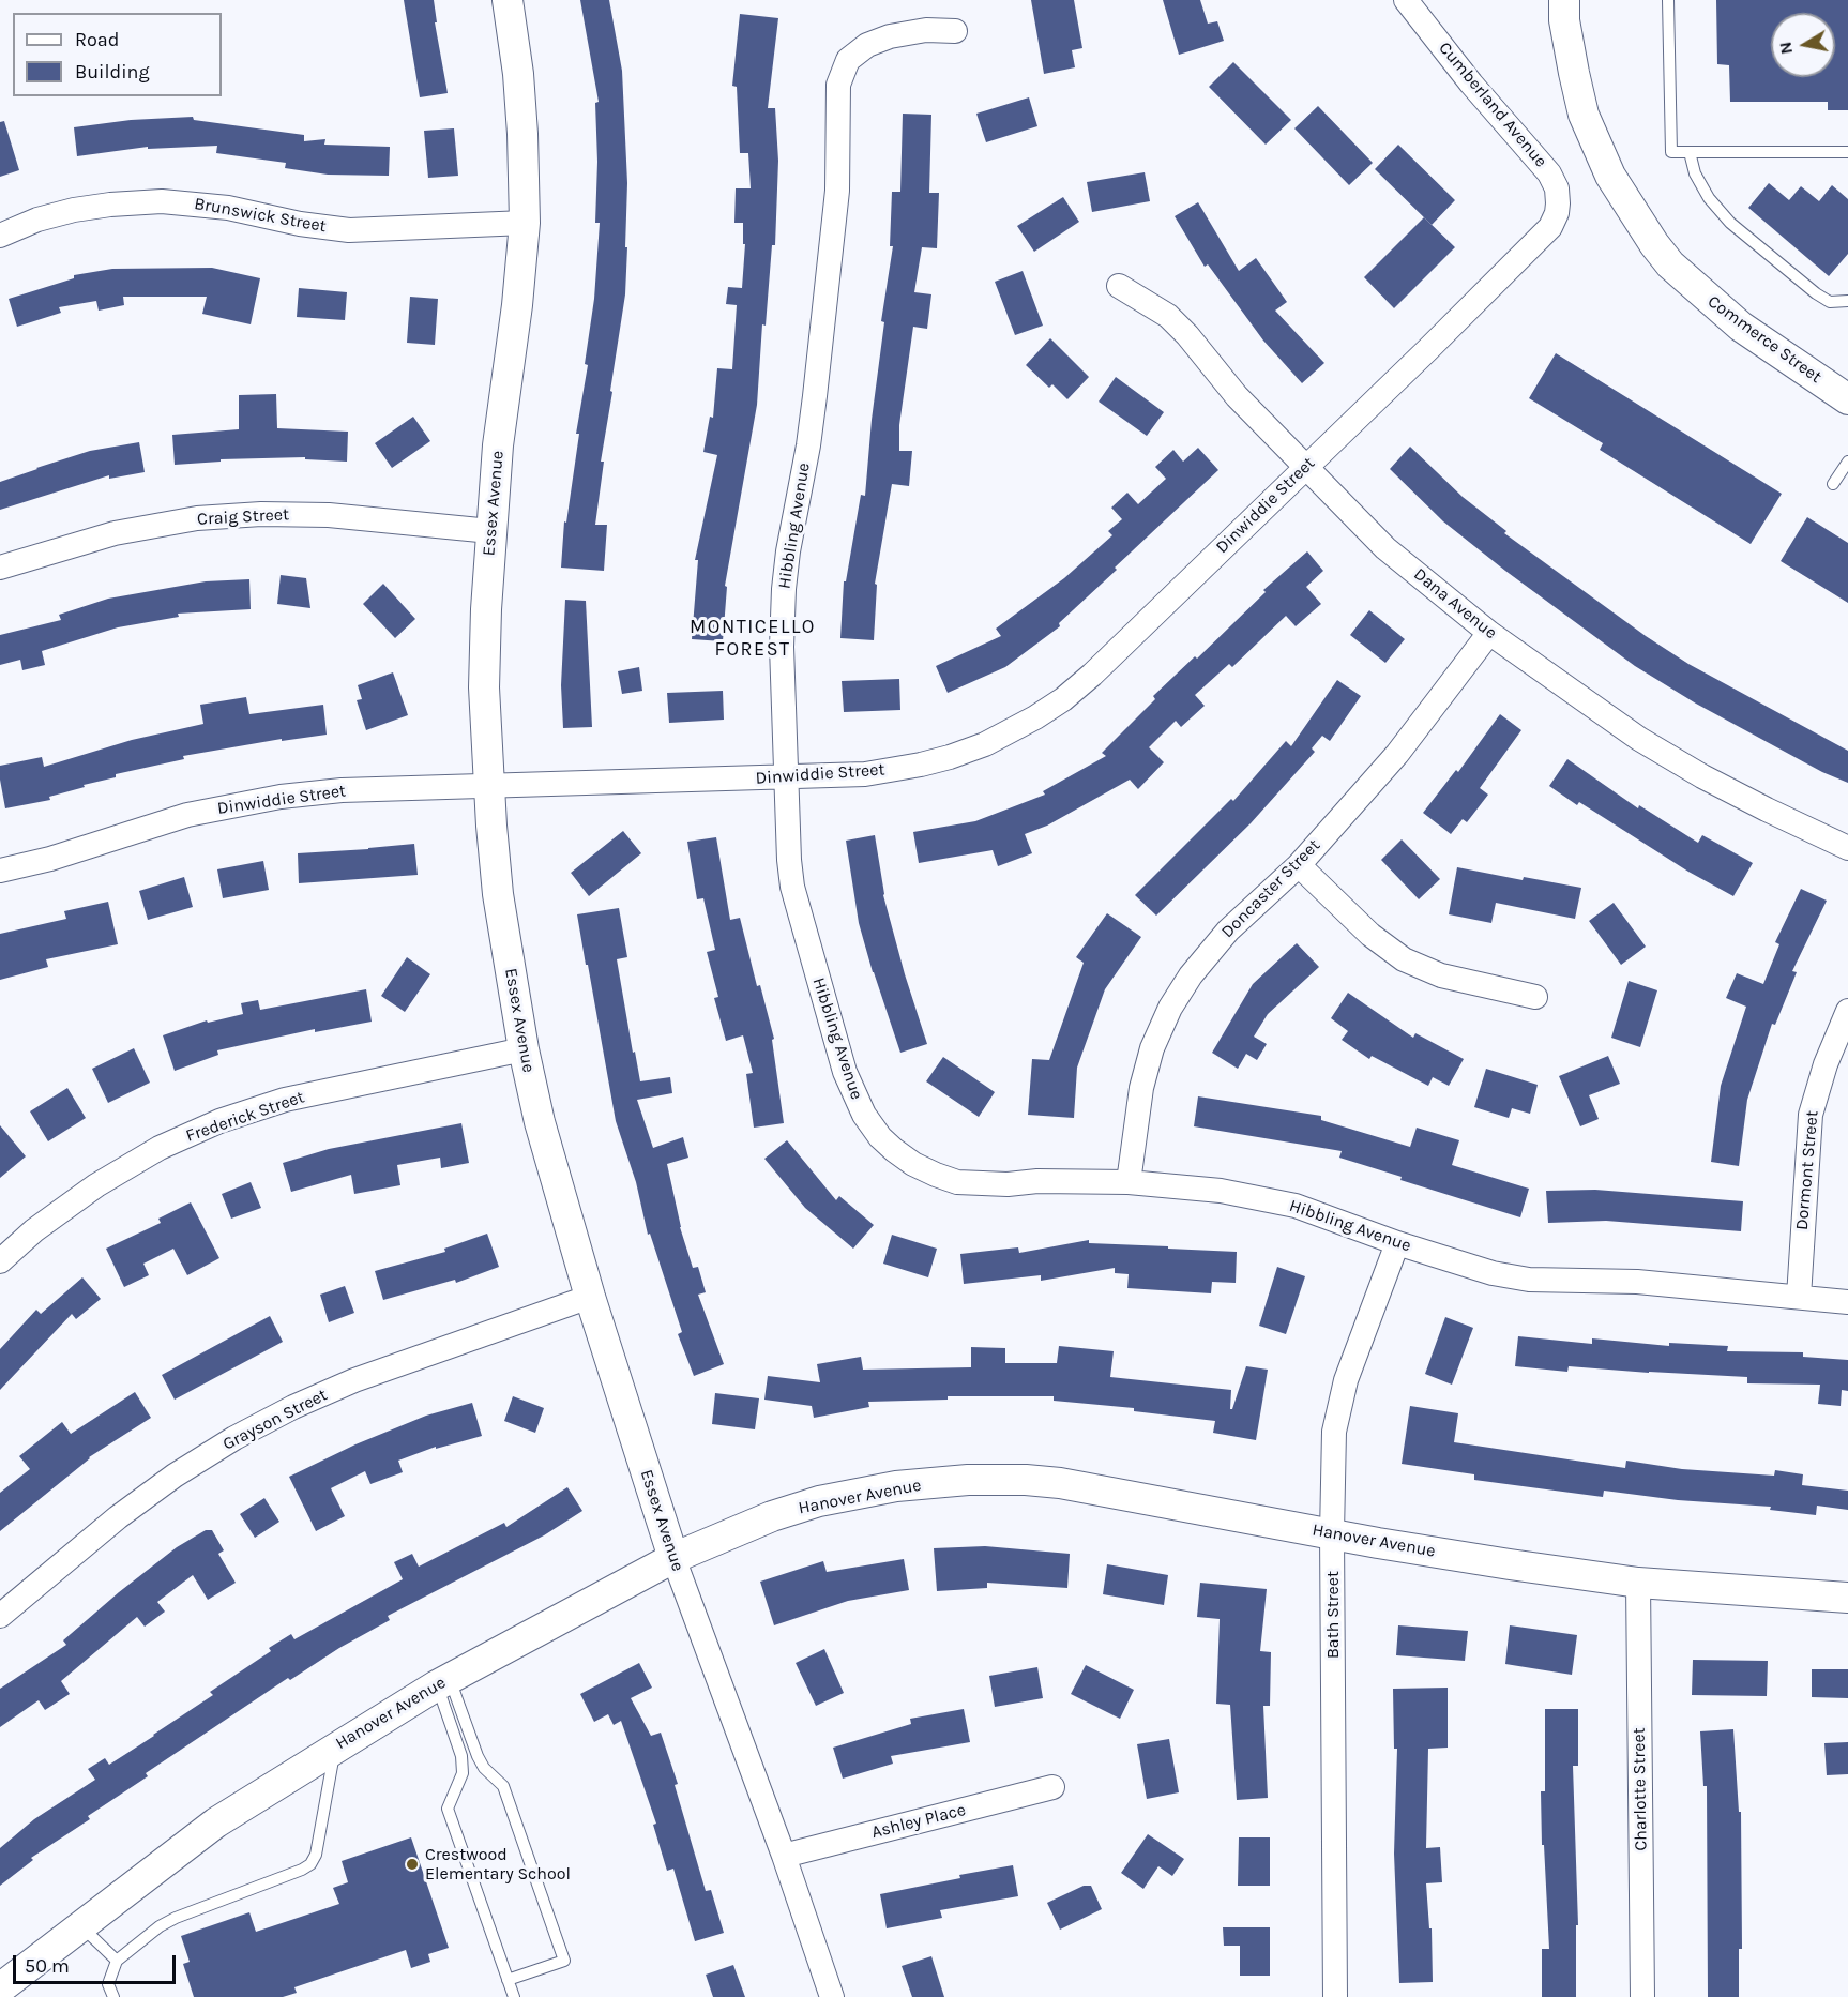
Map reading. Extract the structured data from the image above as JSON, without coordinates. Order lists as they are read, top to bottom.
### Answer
{
  "streets": {
    "street": [
      "Cumberland Avenue",
      "Brunswick Street",
      "Commerce Street",
      "Essex Avenue",
      "Dinwiddie Street",
      "Craig Street",
      "Hibbling Avenue",
      "Dana Avenue",
      "Doncaster Street",
      "Frederick Street",
      "Dormont Street",
      "Grayson Street",
      "Hanover Avenue",
      "Bath Street",
      "Charlotte Street",
      "Ashley Place"
    ]
  },
  "crossings": [
    ["Cumberland Avenue", "Dinwiddie Street"],
    ["Brunswick Street", "Essex Avenue"],
    ["Essex Avenue", "Dinwiddie Street"],
    ["Essex Avenue", "Craig Street"],
    ["Essex Avenue", "Frederick Street"],
    ["Essex Avenue", "Grayson Street"],
    ["Essex Avenue", "Hanover Avenue"],
    ["Essex Avenue", "Ashley Place"],
    ["Dinwiddie Street", "Hibbling Avenue"],
    ["Dinwiddie Street", "Dana Avenue"],
    ["Hibbling Avenue", "Doncaster Street"],
    ["Hibbling Avenue", "Dormont Street"],
    ["Hibbling Avenue", "Bath Street"],
    ["Dana Avenue", "Doncaster Street"],
    ["Hanover Avenue", "Bath Street"],
    ["Hanover Avenue", "Charlotte Street"]
  ],
  "districts": ["MONTICELLO FOREST"],
  "places": ["Crestwood Elementary School"],
  "legend": ["Road", "Building"],
  "scale_bar": "50 m",
  "north": "left"
}
